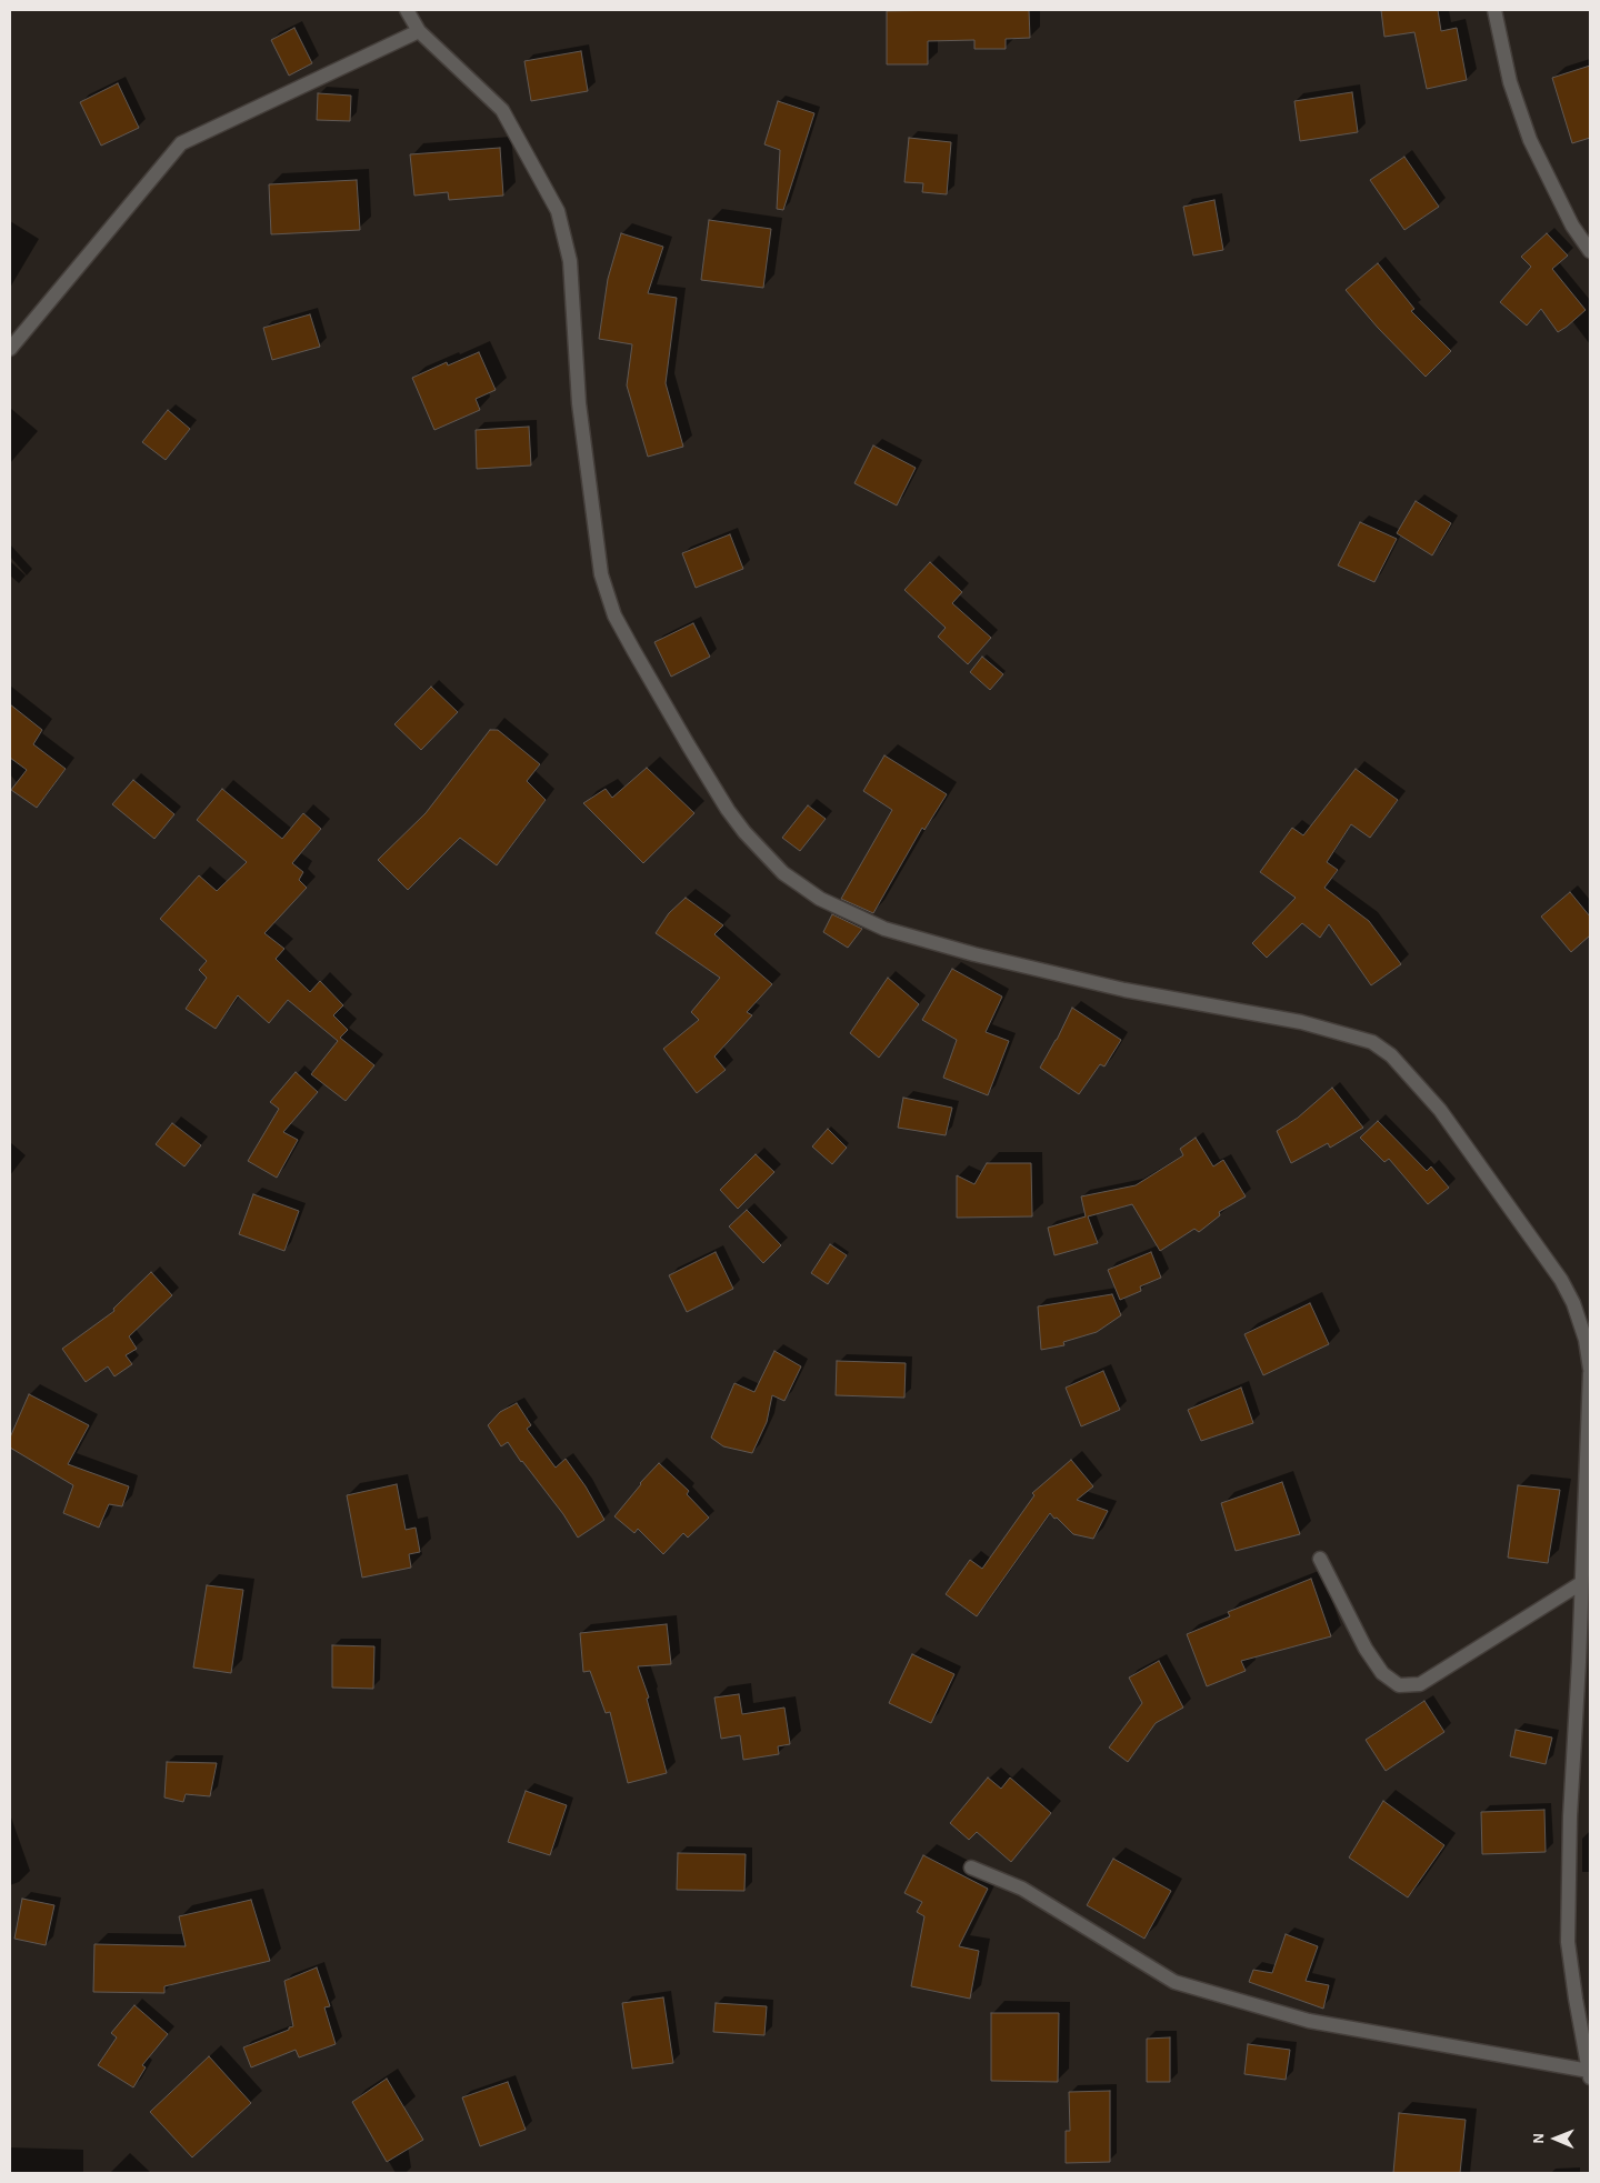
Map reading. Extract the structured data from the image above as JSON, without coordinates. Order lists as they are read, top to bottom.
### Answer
{
  "north": "left"
}
